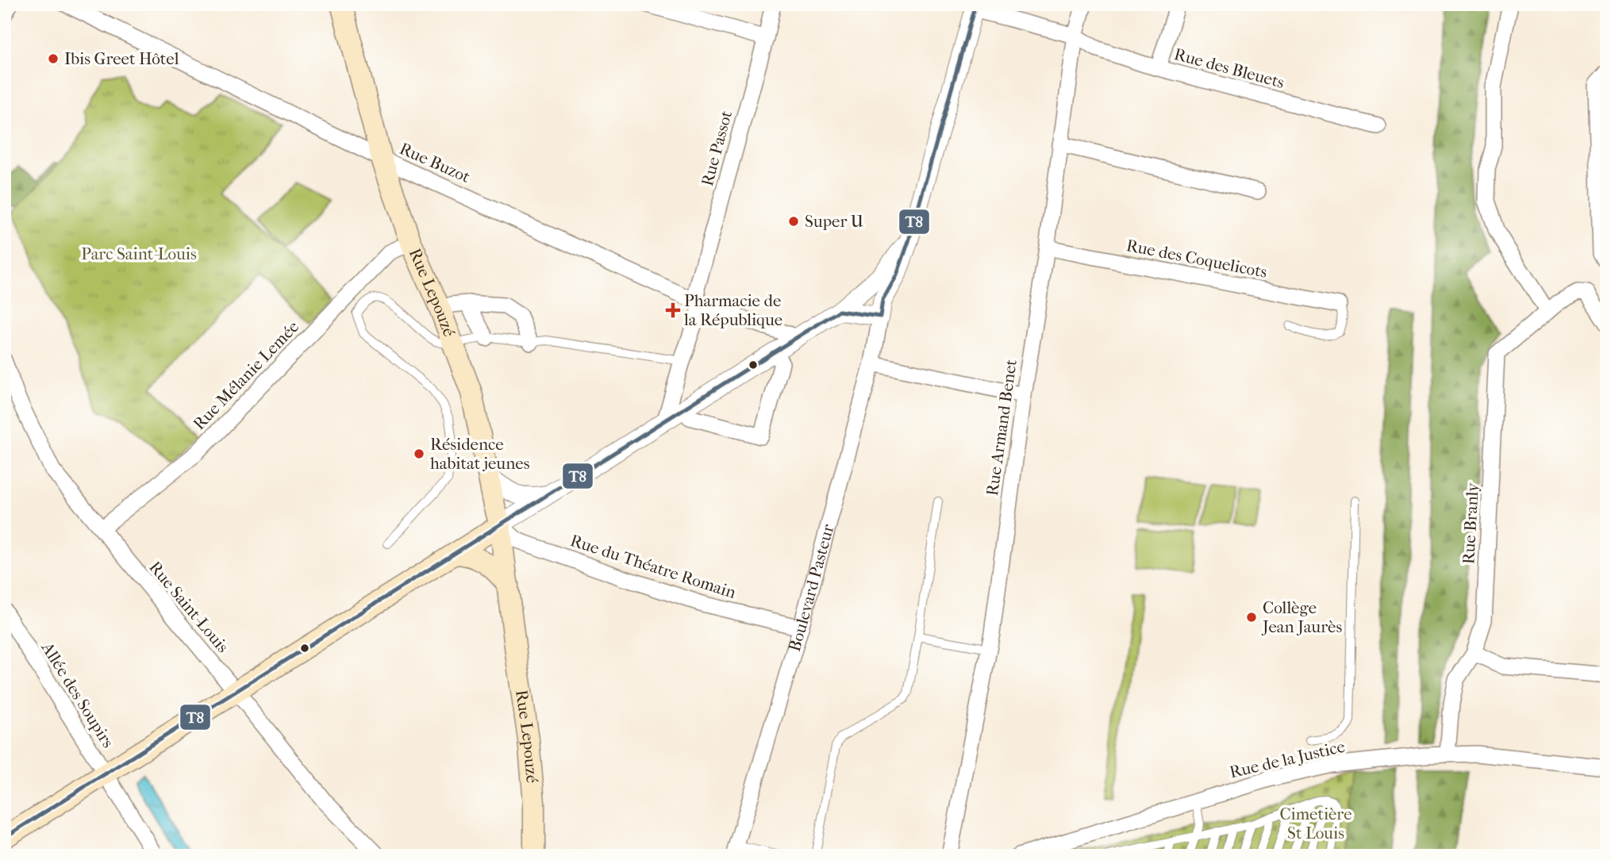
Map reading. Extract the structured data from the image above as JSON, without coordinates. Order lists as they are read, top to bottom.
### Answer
{
  "streets": {
    "main road": ["Rue Lepouzé"],
    "street": [
      "Rue des Bleuets",
      "Rue Passot",
      "Rue Buzot",
      "Rue des Coquelicots",
      "Rue Mélanie Lemée",
      "Rue Armand Benet",
      "Rue Branly",
      "Rue du Théatre Romain",
      "Boulevard Pasteur",
      "Rue Saint-Louis",
      "Allée des Soupirs",
      "Rue de la Justice"
    ]
  },
  "crossings": [
    ["Rue des Bleuets", "Rue Armand Benet"],
    ["Rue Passot", "Rue Buzot"],
    ["Rue Buzot", "Rue Lepouzé"],
    ["Rue des Coquelicots", "Rue Armand Benet"],
    ["Rue Lepouzé", "Rue Mélanie Lemée"],
    ["Rue Lepouzé", "Rue du Théatre Romain"],
    ["Rue Mélanie Lemée", "Rue Saint-Louis"],
    ["Rue Branly", "Rue de la Justice"],
    ["Rue du Théatre Romain", "Boulevard Pasteur"]
  ],
  "parks": ["Parc Saint-Louis", "Cimetière St Louis"],
  "places": {
    "other": [
      "Ibis Greet Hôtel",
      "Super U",
      "Résidence habitat jeunes",
      "Collège Jean Jaurès"
    ],
    "health": ["Pharmacie de la République"]
  },
  "lines": ["transit line T8"]
}
